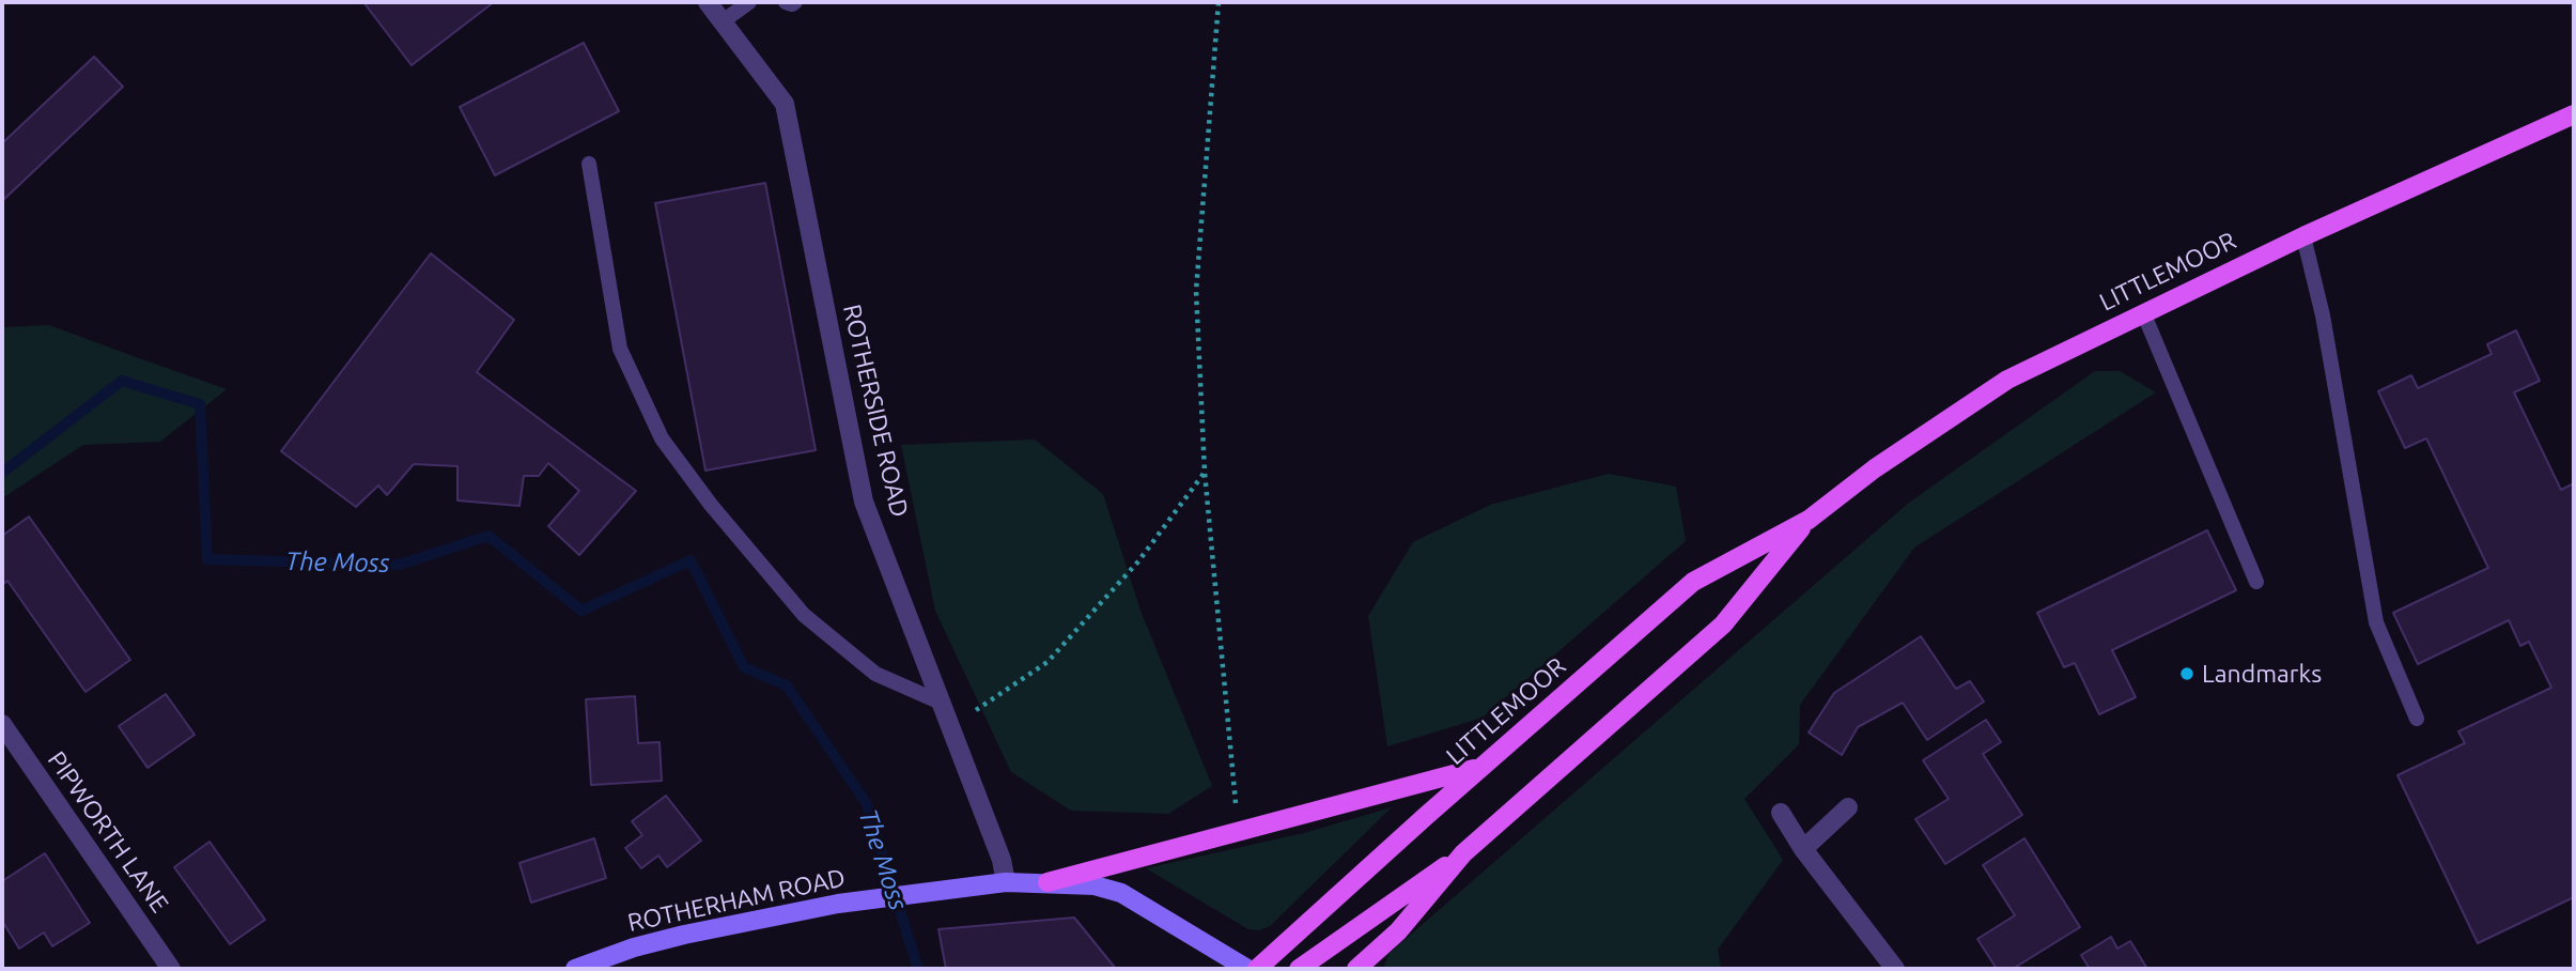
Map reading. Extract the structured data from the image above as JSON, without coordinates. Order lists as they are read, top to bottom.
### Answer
{
  "streets": {
    "main road": ["LITTLEMOOR", "ROTHERHAM ROAD"],
    "street": ["ROTHERSIDE ROAD", "PIPWORTH LANE"]
  },
  "crossings": [
    ["ROTHERSIDE ROAD", "ROTHERHAM ROAD"]
  ],
  "water": ["The Moss"],
  "places": ["Landmarks"]
}
